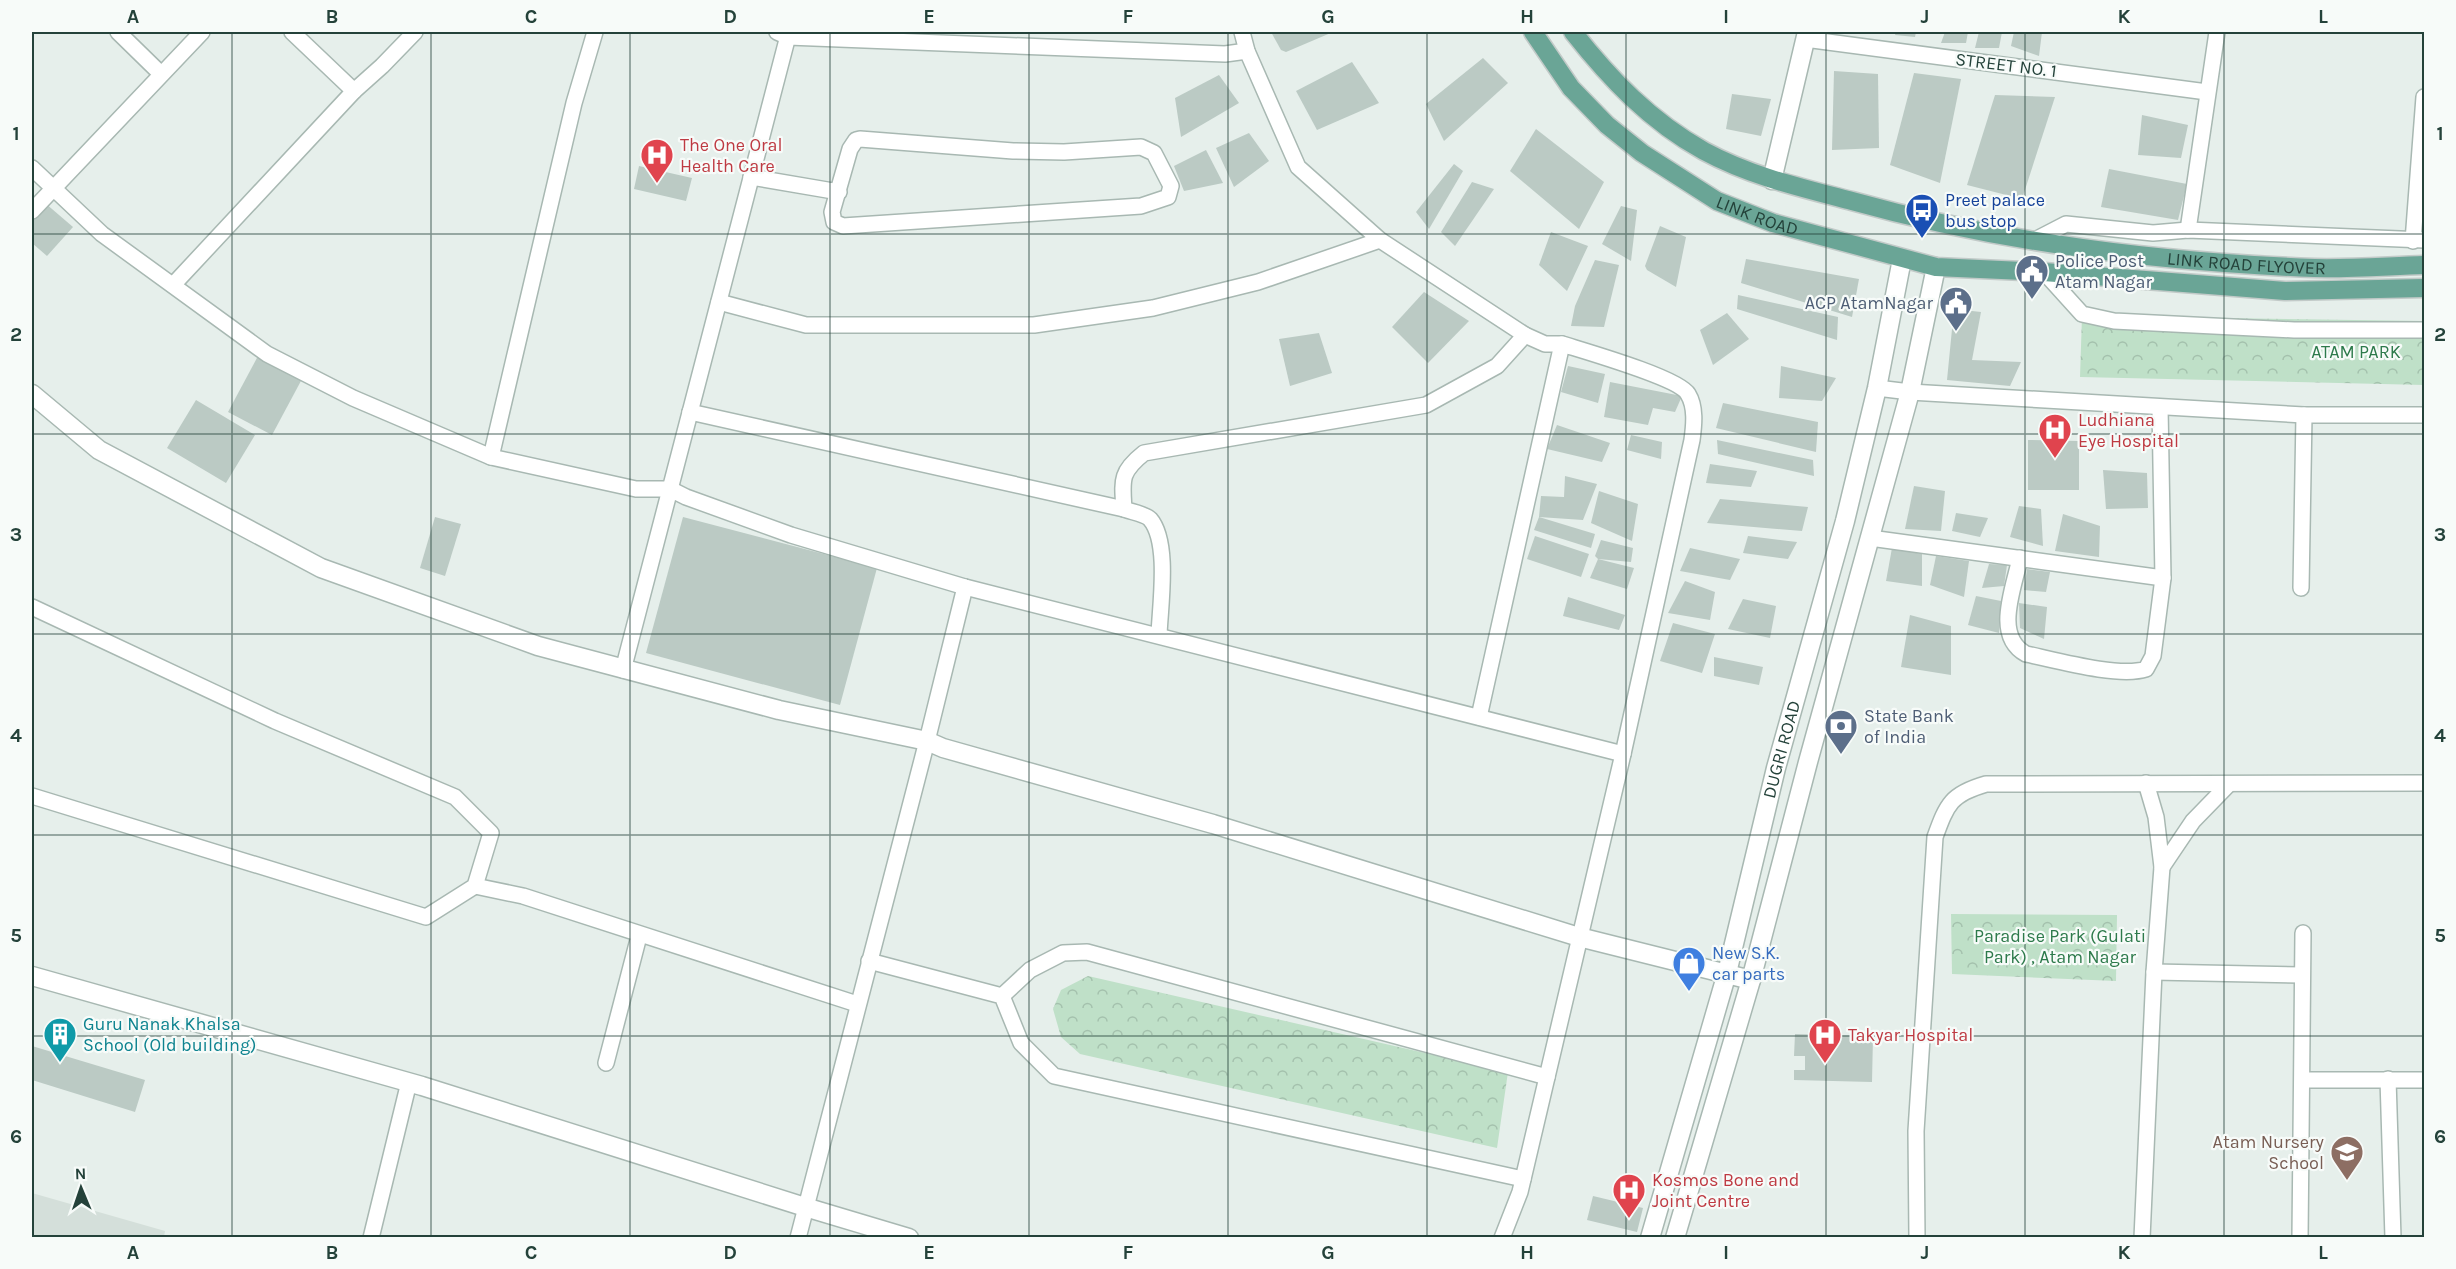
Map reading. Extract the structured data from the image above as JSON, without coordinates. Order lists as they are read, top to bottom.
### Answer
{
  "streets": {
    "main road": ["LINK ROAD", "LINK ROAD FLYOVER"],
    "street": ["STREET NO. 1", "DUGRI ROAD"]
  },
  "crossings": [
    ["LINK ROAD", "LINK ROAD FLYOVER"],
    ["LINK ROAD", "DUGRI ROAD"]
  ],
  "parks": ["ATAM PARK", "Paradise Park (Gulati Park) , Atam Nagar"],
  "places": {
    "hospital": [
      "The One Oral Health Care",
      "Ludhiana Eye Hospital",
      "Takyar Hospital",
      "Kosmos Bone and Joint Centre"
    ],
    "bus stop": ["Preet palace bus stop"],
    "public building": ["Police Post Atam Nagar", "ACP AtamNagar"],
    "bank": ["State Bank of India"],
    "shop": ["New S.K. car parts"],
    "building": ["Guru Nanak Khalsa School (Old building)"],
    "school or university": ["Atam Nursery School"]
  },
  "north": "top",
  "grid": {
    "columns": [
      "A",
      "B",
      "C",
      "D",
      "E",
      "F",
      "G",
      "H",
      "I",
      "J",
      "K",
      "L"
    ],
    "rows": [
      "1",
      "2",
      "3",
      "4",
      "5",
      "6"
    ]
  }
}
